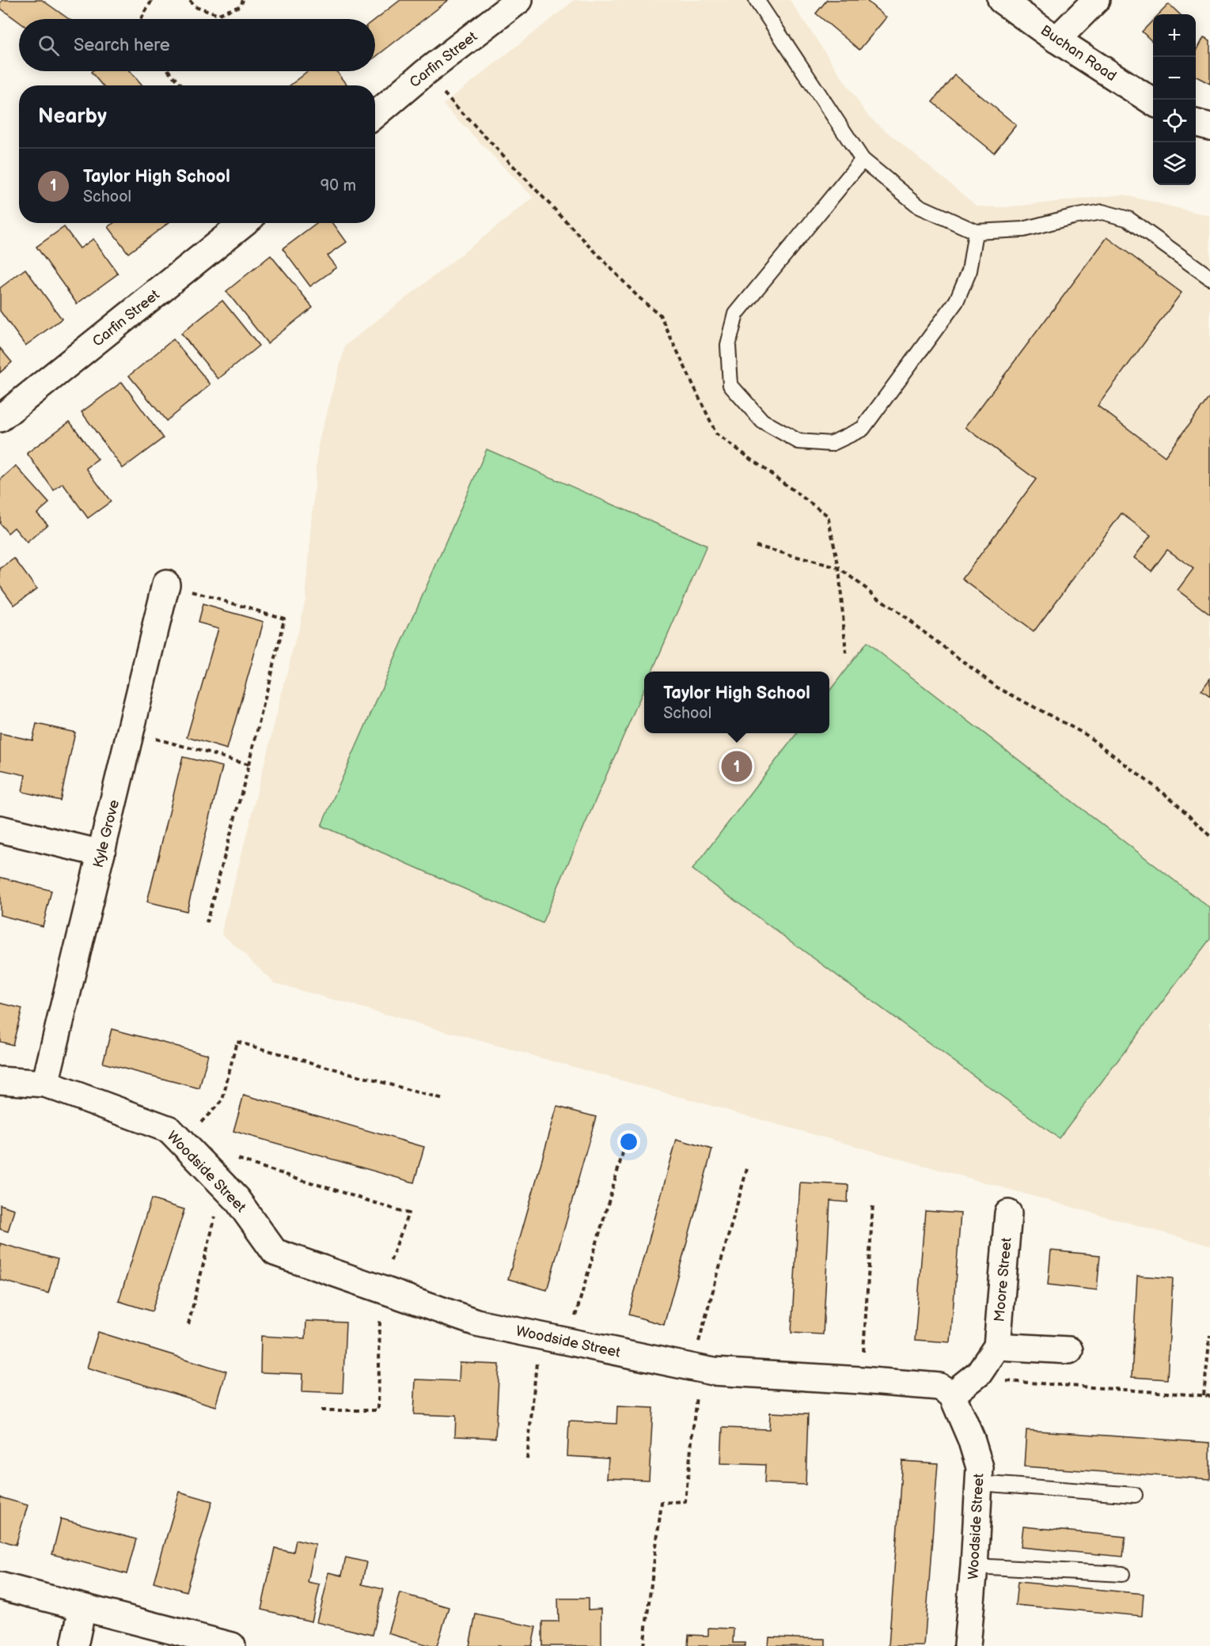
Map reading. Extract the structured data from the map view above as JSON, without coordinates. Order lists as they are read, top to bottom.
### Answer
{
  "streets": {
    "street": [
      "Buchan Road",
      "Carfin Street",
      "Kyle Grove",
      "Woodside Street",
      "Moore Street"
    ]
  },
  "crossings": [
    ["Kyle Grove", "Woodside Street"],
    ["Woodside Street", "Moore Street"]
  ],
  "page": {
    "map_buttons": ["+", "−"],
    "search": "Search here",
    "heading": "Nearby",
    "list": [
      {
        "mark": "1",
        "name": "Taylor High School",
        "note": "School",
        "value": "90 m"
      }
    ],
    "popup": ["Taylor High School", "School"],
    "pins": "1"
  }
}
